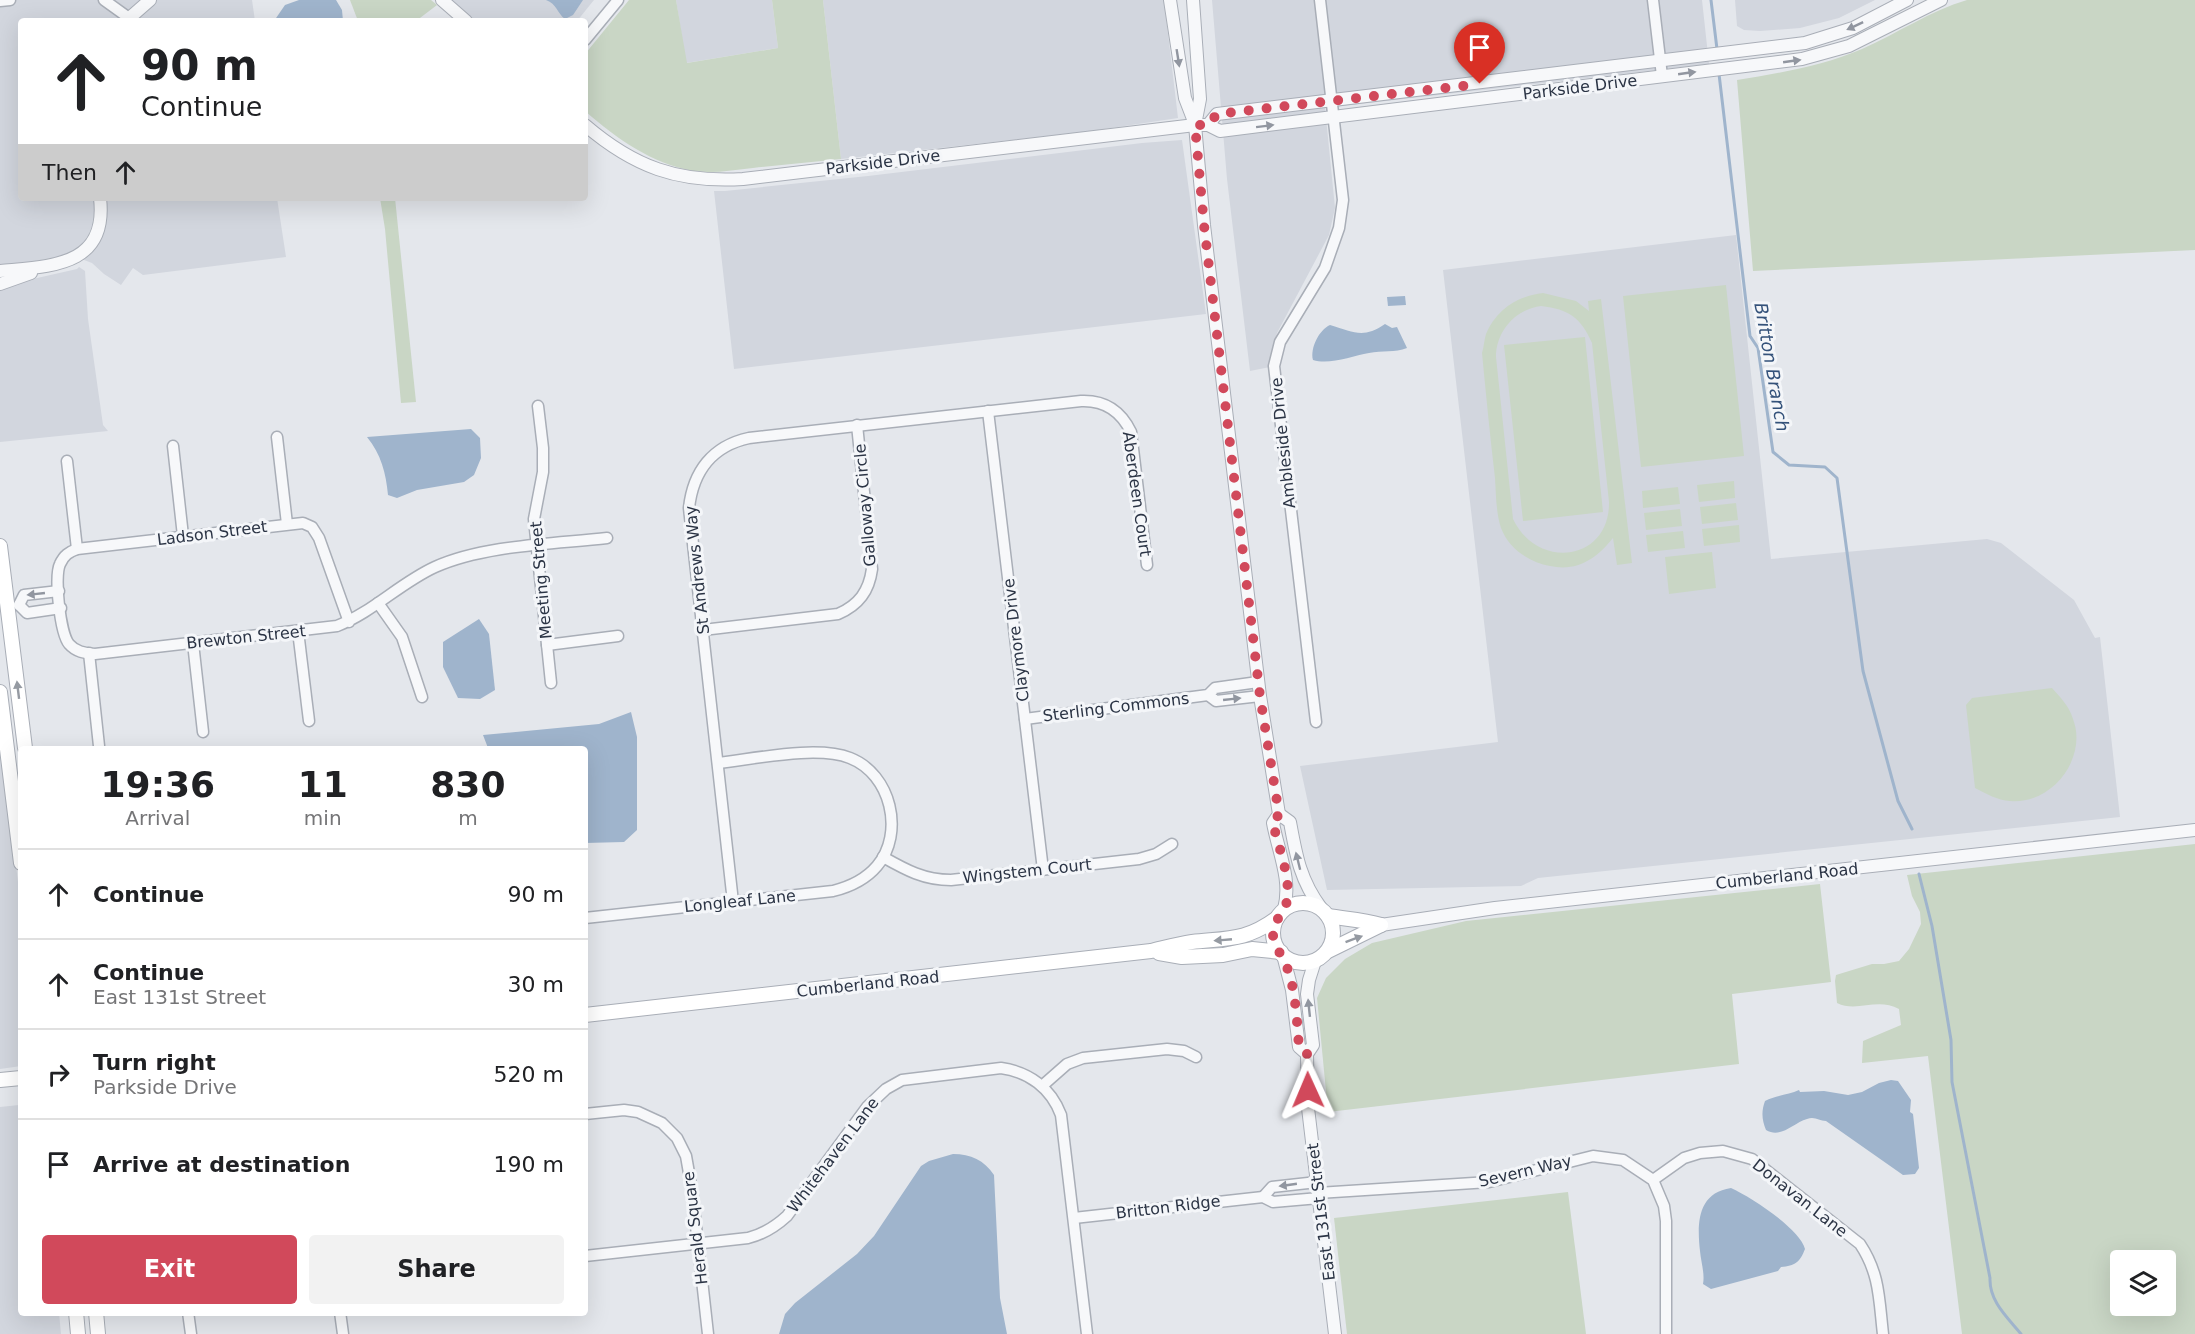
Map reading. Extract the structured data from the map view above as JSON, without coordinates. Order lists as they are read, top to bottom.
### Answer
{
  "streets": {
    "main road": ["Cumberland Road"],
    "street": [
      "Parkside Drive",
      "Ambleside Drive",
      "Aberdeen Court",
      "Galloway Circle",
      "Ladson Street",
      "St Andrews Way",
      "Meeting Street",
      "Brewton Street",
      "Claymore Drive",
      "Sterling Commons",
      "Wingstem Court",
      "Longleaf Lane",
      "Whitehaven Lane",
      "Severn Way",
      "Donavan Lane",
      "Britton Ridge",
      "East 131st Street",
      "Herald Square"
    ]
  },
  "crossings": [
    ["Parkside Drive", "Ambleside Drive"],
    ["Aberdeen Court", "St Andrews Way"],
    ["Galloway Circle", "St Andrews Way"],
    ["Ladson Street", "Brewton Street"],
    ["St Andrews Way", "Claymore Drive"],
    ["St Andrews Way", "Wingstem Court"],
    ["St Andrews Way", "Longleaf Lane"],
    ["Meeting Street", "Brewton Street"],
    ["Claymore Drive", "Sterling Commons"],
    ["Claymore Drive", "Wingstem Court"],
    ["Wingstem Court", "Longleaf Lane"],
    ["Cumberland Road", "East 131st Street"],
    ["Whitehaven Lane", "Britton Ridge"],
    ["Whitehaven Lane", "Herald Square"],
    ["Severn Way", "Donavan Lane"],
    ["Severn Way", "Britton Ridge"],
    ["Severn Way", "East 131st Street"],
    ["Britton Ridge", "East 131st Street"]
  ],
  "water": ["Britton Branch"],
  "page": {
    "turn": ["90 m", "Continue"],
    "then": "Then",
    "eta": [
      "19:36",
      "Arrival",
      "11",
      "min",
      "830",
      "m"
    ],
    "list": [
      {
        "name": "Continue",
        "value": "90 m"
      },
      {
        "name": "Continue",
        "note": "East 131st Street",
        "value": "30 m"
      },
      {
        "name": "Turn right",
        "note": "Parkside Drive",
        "value": "520 m"
      },
      {
        "name": "Arrive at destination",
        "value": "190 m"
      }
    ],
    "buttons": ["Exit", "Share"]
  }
}
